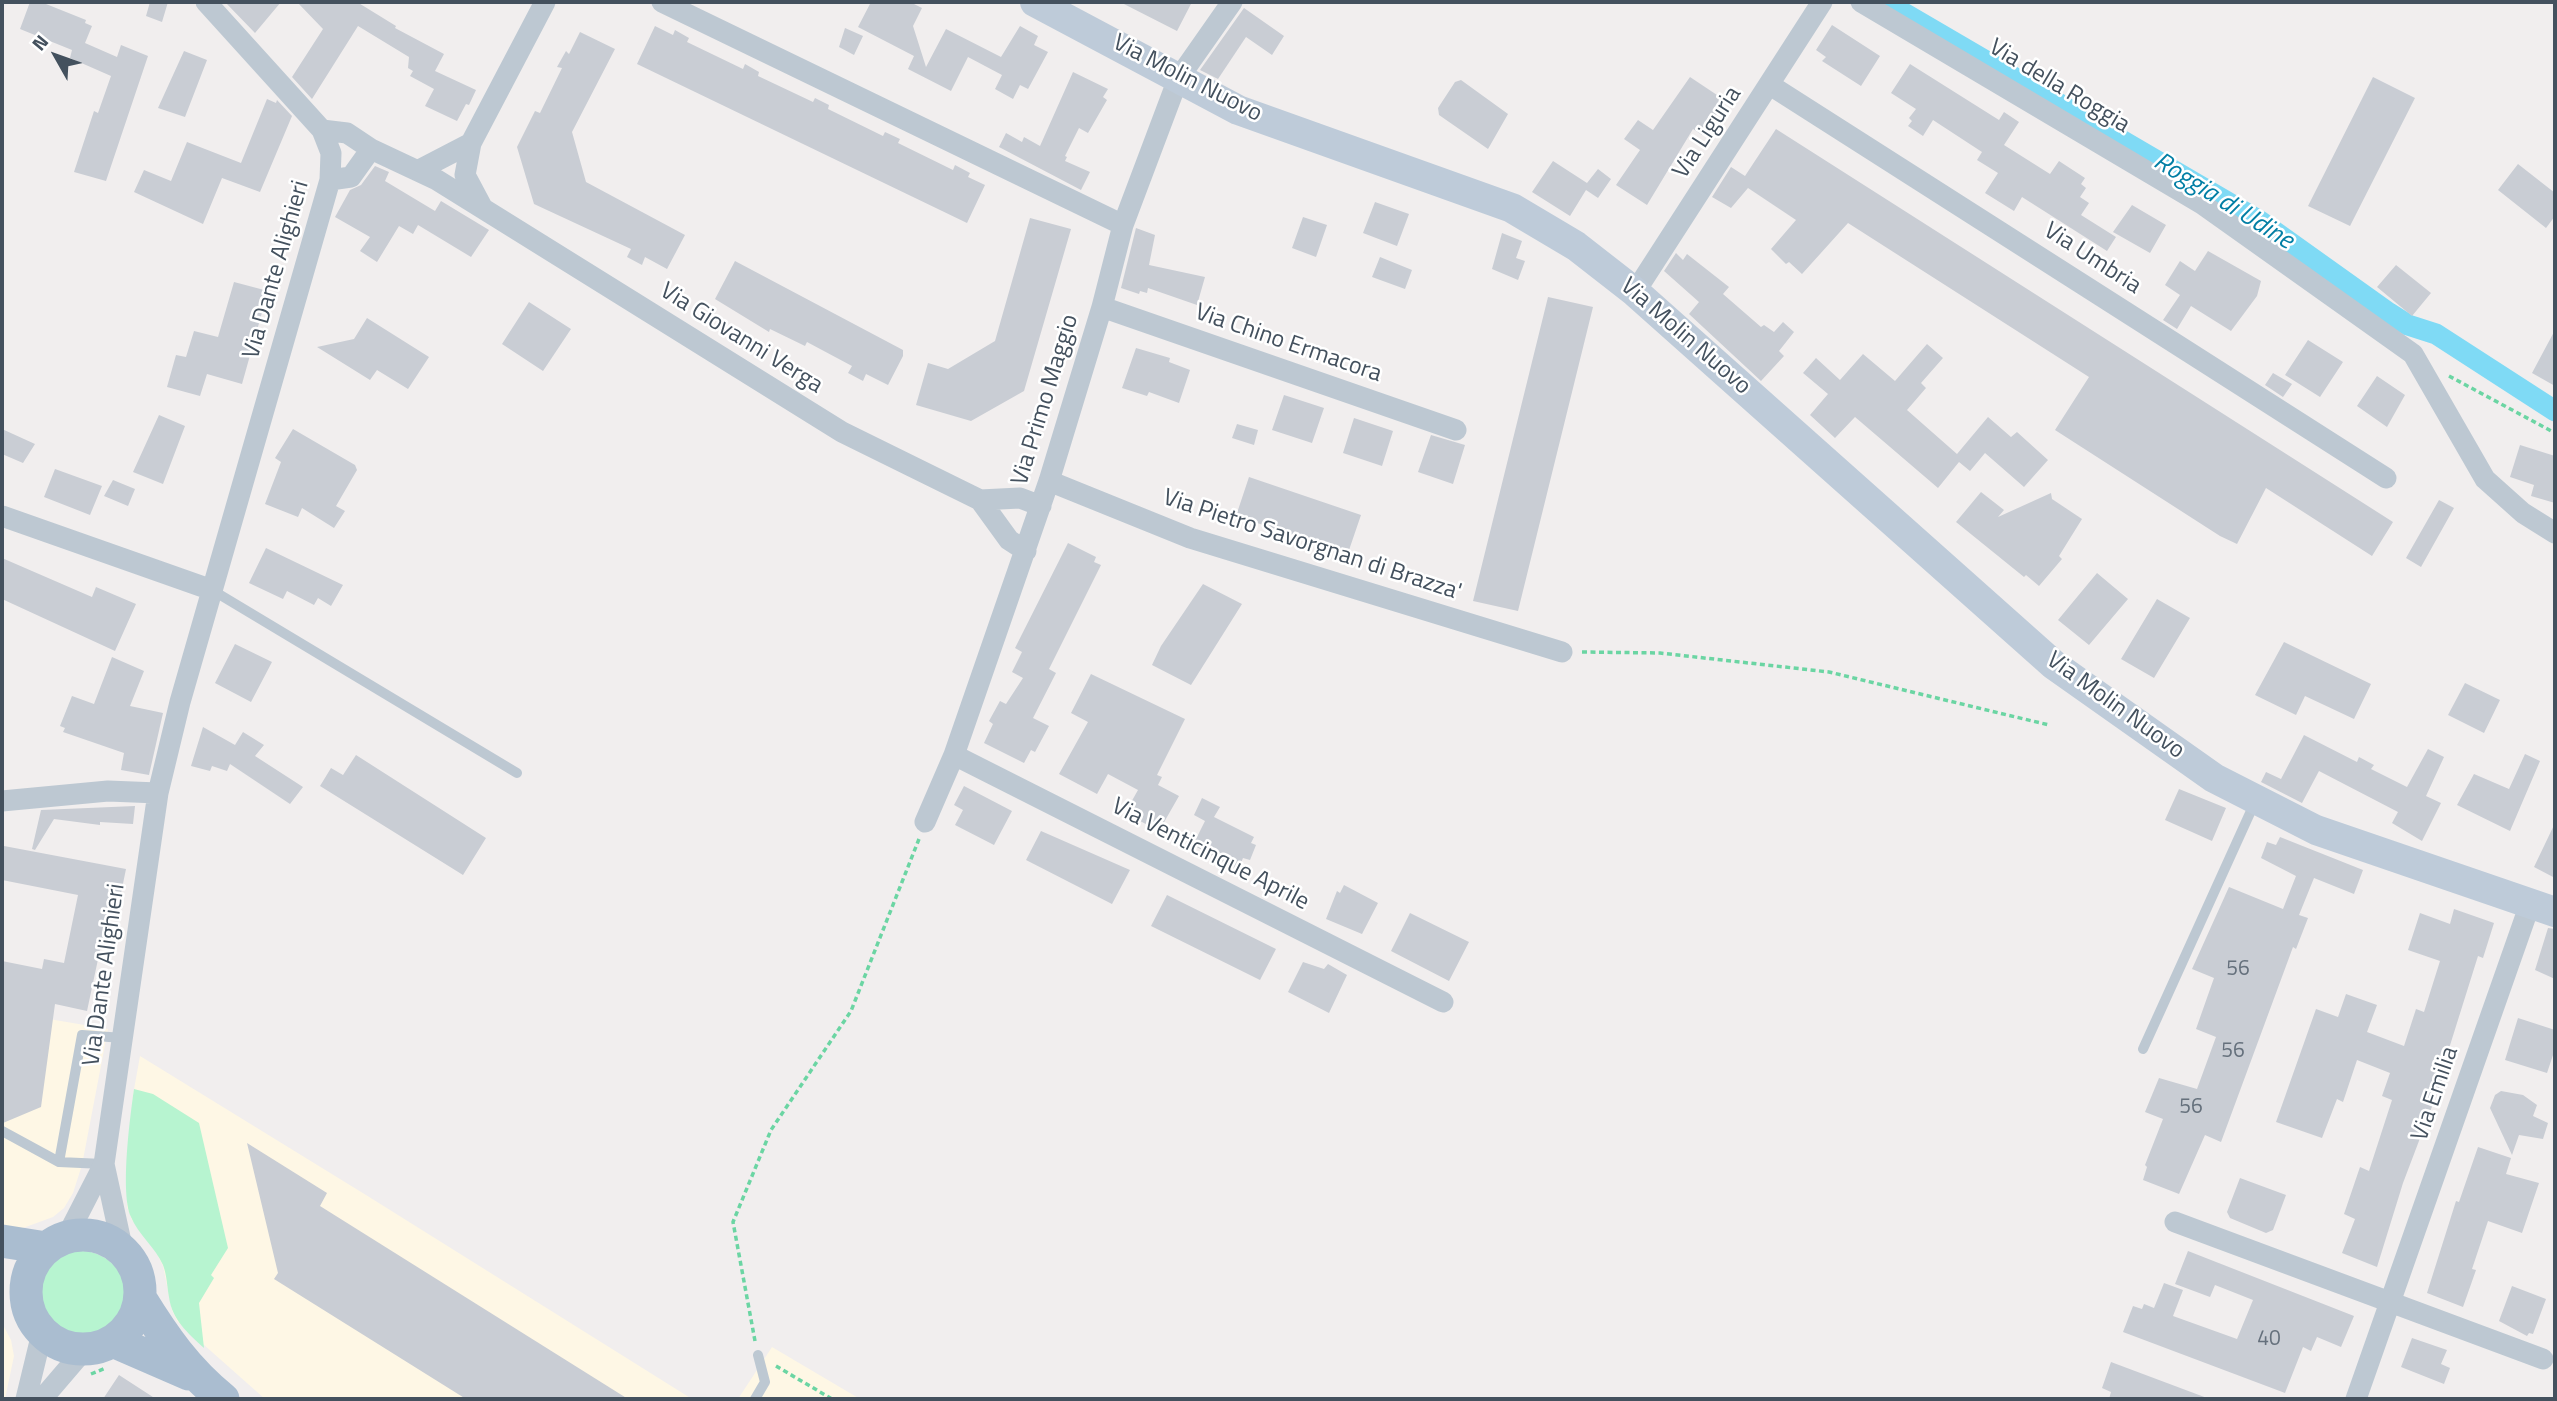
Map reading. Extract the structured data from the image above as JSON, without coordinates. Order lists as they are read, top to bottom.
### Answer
{
  "streets": {
    "main road": ["Via Molin Nuovo"],
    "street": [
      "Via della Roggia",
      "Via Liguria",
      "Via Umbria",
      "Via Dante Alighieri",
      "Via Giovanni Verga",
      "Via Chino Ermacora",
      "Via Primo Maggio",
      "Via Pietro Savorgnan di Brazza'",
      "Via Venticinque Aprile",
      "Via Emilia"
    ]
  },
  "crossings": [
    ["Via Molin Nuovo", "Via Liguria"],
    ["Via Molin Nuovo", "Via Primo Maggio"],
    ["Via Molin Nuovo", "Via Emilia"],
    ["Via Liguria", "Via Umbria"],
    ["Via Dante Alighieri", "Via Giovanni Verga"],
    ["Via Giovanni Verga", "Via Primo Maggio"],
    ["Via Chino Ermacora", "Via Primo Maggio"],
    ["Via Primo Maggio", "Via Pietro Savorgnan di Brazza'"],
    ["Via Primo Maggio", "Via Venticinque Aprile"]
  ],
  "water": ["Roggia di Udine"],
  "house_numbers": [
    "56",
    "56",
    "56",
    "40"
  ],
  "north": "top left"
}
